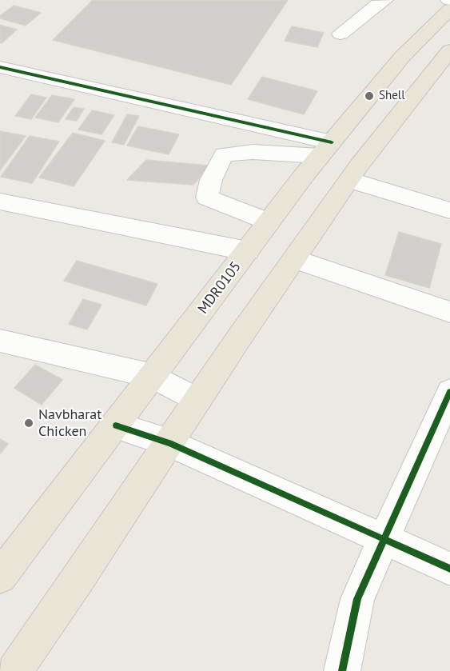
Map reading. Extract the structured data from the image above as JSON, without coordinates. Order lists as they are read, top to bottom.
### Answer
{
  "streets": {
    "main road": ["MDR0105"]
  },
  "places": ["Shell", "Navbharat Chicken"]
}
